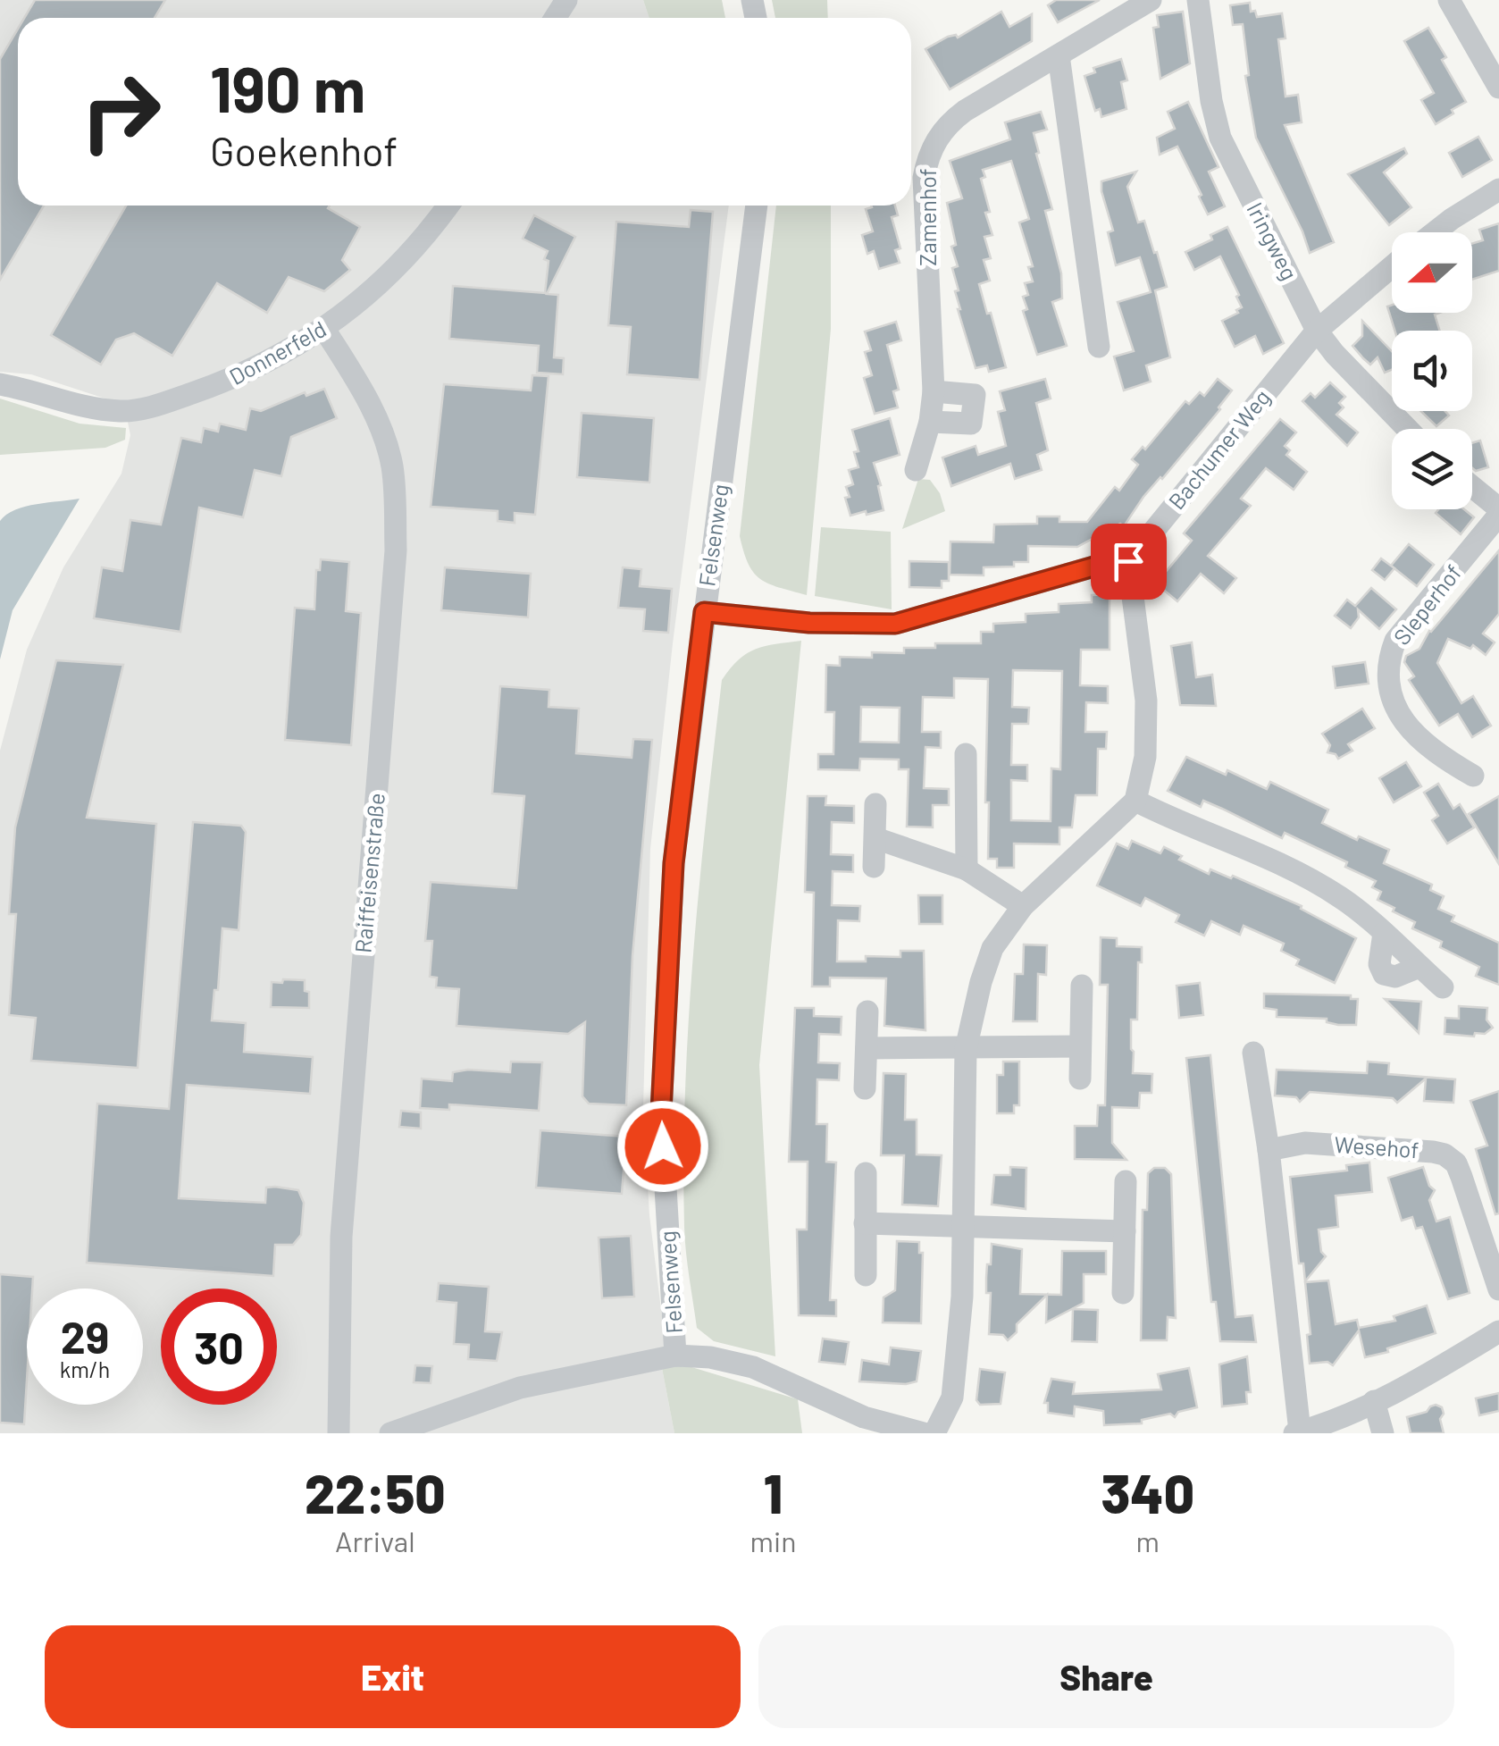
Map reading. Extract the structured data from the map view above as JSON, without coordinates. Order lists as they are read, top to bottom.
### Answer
{
  "streets": {
    "street": [
      "Zamenhof",
      "Iringweg",
      "Donnerfeld",
      "Bachumer Weg",
      "Felsenweg",
      "Sleperhof",
      "Raiffeisenstraße",
      "Wesehof"
    ]
  },
  "crossings": [
    ["Iringweg", "Bachumer Weg"],
    ["Donnerfeld", "Raiffeisenstraße"]
  ],
  "north": "left",
  "page": {
    "turn": ["190 m", "Goekenhof"],
    "speed": "29 km/h",
    "limit": "30",
    "eta": [
      "22:50",
      "Arrival",
      "1",
      "min",
      "340",
      "m"
    ],
    "buttons": ["Exit", "Share"]
  }
}
